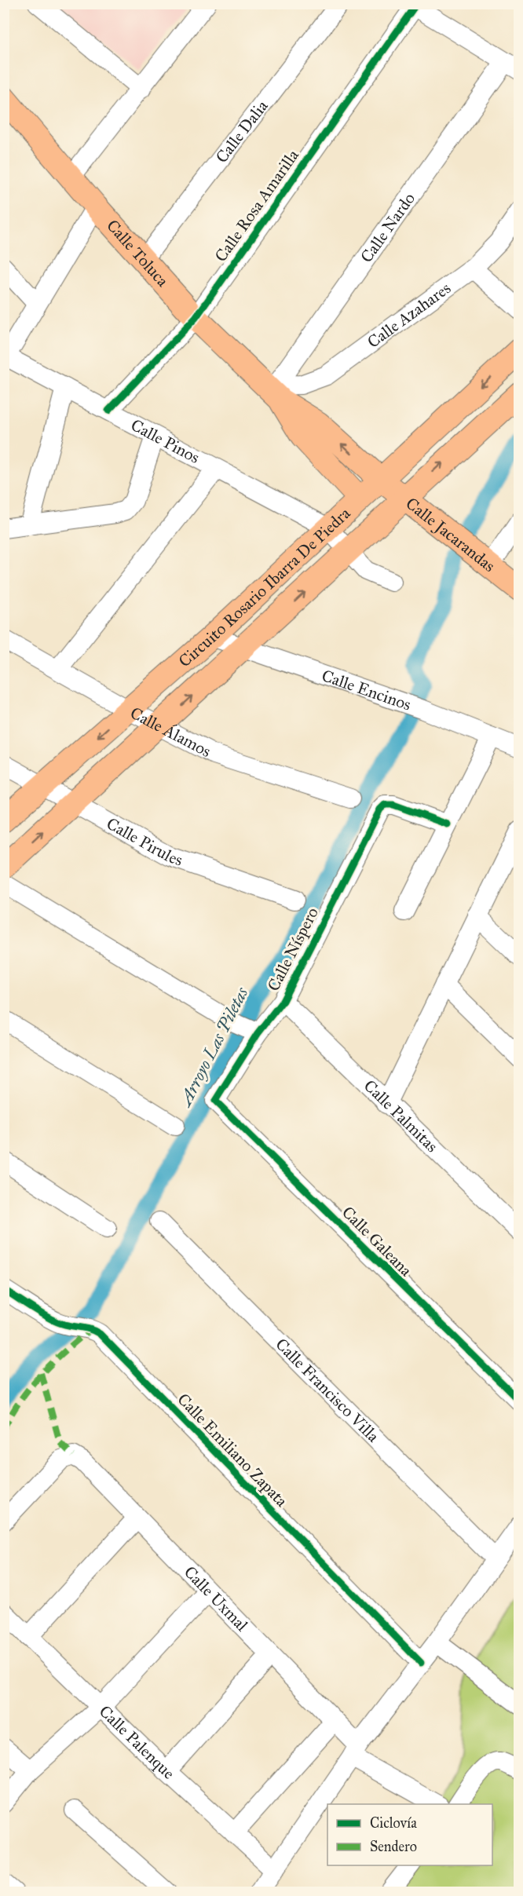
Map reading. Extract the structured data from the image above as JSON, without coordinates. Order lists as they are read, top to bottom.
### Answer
{
  "streets": {
    "main road": ["Calle Toluca", "Calle Jacarandas", "Circuito Rosario Ibarra De Piedra"],
    "street": [
      "Calle Dalia",
      "Calle Rosa Amarilla",
      "Calle Nardo",
      "Calle Azahares",
      "Calle Pinos",
      "Calle Encinos",
      "Calle Álamos",
      "Calle Pirules",
      "Calle Níspero",
      "Calle Palmitas",
      "Calle Galeana",
      "Calle Francisco Villa",
      "Calle Emiliano Zapata",
      "Calle Uxmal",
      "Calle Palenque"
    ]
  },
  "crossings": [
    ["Calle Dalia", "Calle Toluca"],
    ["Calle Rosa Amarilla", "Calle Toluca"],
    ["Calle Rosa Amarilla", "Calle Pinos"],
    ["Calle Nardo", "Calle Toluca"],
    ["Calle Nardo", "Calle Azahares"],
    ["Calle Toluca", "Calle Azahares"],
    ["Calle Toluca", "Calle Jacarandas"],
    ["Calle Toluca", "Circuito Rosario Ibarra De Piedra"],
    ["Calle Pinos", "Circuito Rosario Ibarra De Piedra"],
    ["Calle Jacarandas", "Circuito Rosario Ibarra De Piedra"],
    ["Circuito Rosario Ibarra De Piedra", "Calle Encinos"],
    ["Circuito Rosario Ibarra De Piedra", "Calle Álamos"],
    ["Circuito Rosario Ibarra De Piedra", "Calle Pirules"],
    ["Calle Níspero", "Calle Palmitas"],
    ["Calle Níspero", "Calle Galeana"]
  ],
  "water": ["Arroyo Las Piletas"],
  "legend": ["Ciclovía", "Sendero"]
}
